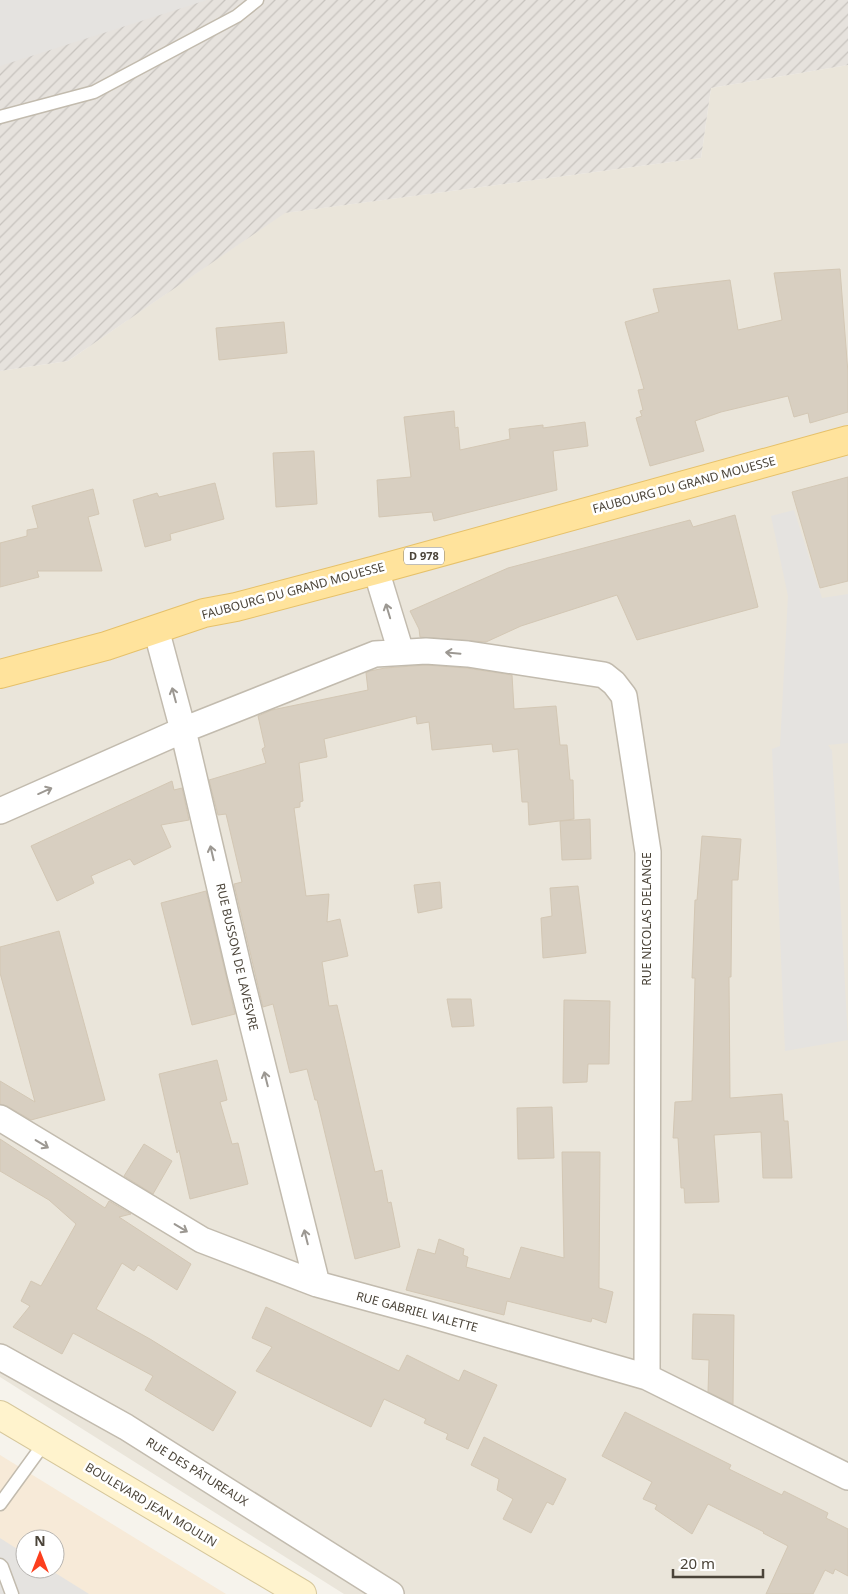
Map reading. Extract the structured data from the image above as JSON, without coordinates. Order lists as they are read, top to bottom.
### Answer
{
  "streets": {
    "main road": ["FAUBOURG DU GRAND MOUESSE", "D 978", "BOULEVARD JEAN MOULIN"],
    "street": [
      "RUE NICOLAS DELANGE",
      "RUE BUSSON DE LAVESVRE",
      "RUE GABRIEL VALETTE",
      "RUE DES PÂTUREAUX"
    ]
  },
  "crossings": [
    ["FAUBOURG DU GRAND MOUESSE", "RUE BUSSON DE LAVESVRE"],
    ["RUE NICOLAS DELANGE", "RUE GABRIEL VALETTE"],
    ["RUE BUSSON DE LAVESVRE", "RUE GABRIEL VALETTE"]
  ],
  "one_way": ["RUE NICOLAS DELANGE", "RUE BUSSON DE LAVESVRE", "RUE GABRIEL VALETTE"],
  "scale_bar": "20 m",
  "north": "top"
}
